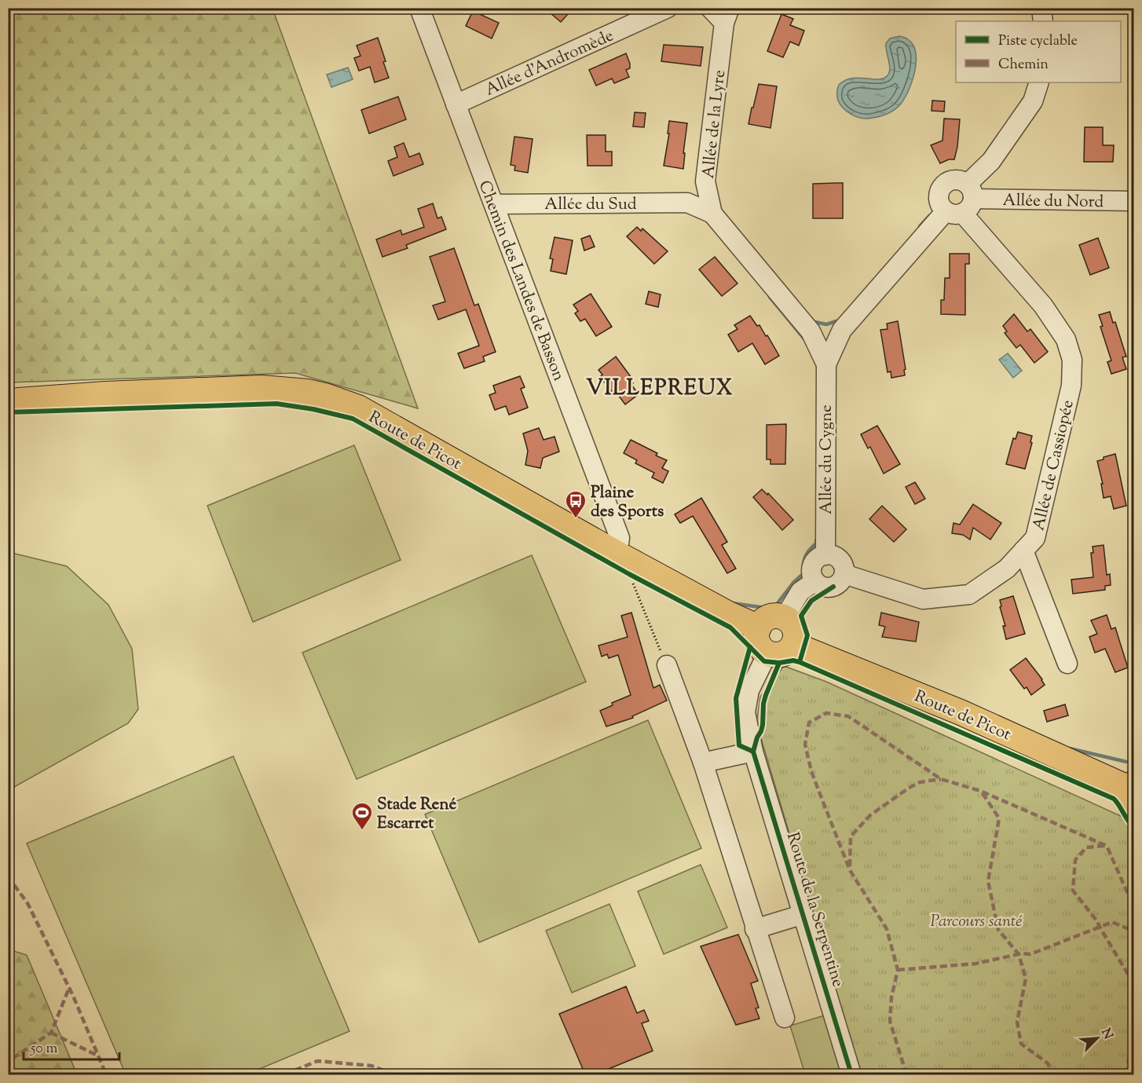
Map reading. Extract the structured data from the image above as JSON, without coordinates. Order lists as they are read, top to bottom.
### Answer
{
  "streets": {
    "main road": ["Route de Picot"],
    "street": [
      "Allée d'Andromède",
      "Allée de la Lyre",
      "Allée du Nord",
      "Allée du Sud",
      "Chemin des Landes de Basson",
      "Allée du Cygne",
      "Allée de Cassiopée",
      "Route de la Serpentine"
    ]
  },
  "crossings": [
    ["Allée d'Andromède", "Chemin des Landes de Basson"],
    ["Allée de la Lyre", "Allée du Sud"],
    ["Allée de la Lyre", "Allée du Cygne"],
    ["Allée du Nord", "Allée de Cassiopée"],
    ["Allée du Sud", "Chemin des Landes de Basson"],
    ["Chemin des Landes de Basson", "Route de Picot"],
    ["Route de Picot", "Route de la Serpentine"],
    ["Allée du Cygne", "Allée de Cassiopée"]
  ],
  "districts": ["VILLEPREUX"],
  "parks": ["Parcours santé"],
  "places": {
    "bus stop": ["Plaine des Sports"],
    "sports": ["Stade René Escarret"]
  },
  "legend": ["Piste cyclable", "Chemin"],
  "scale_bar": "50 m",
  "north": "top right"
}
